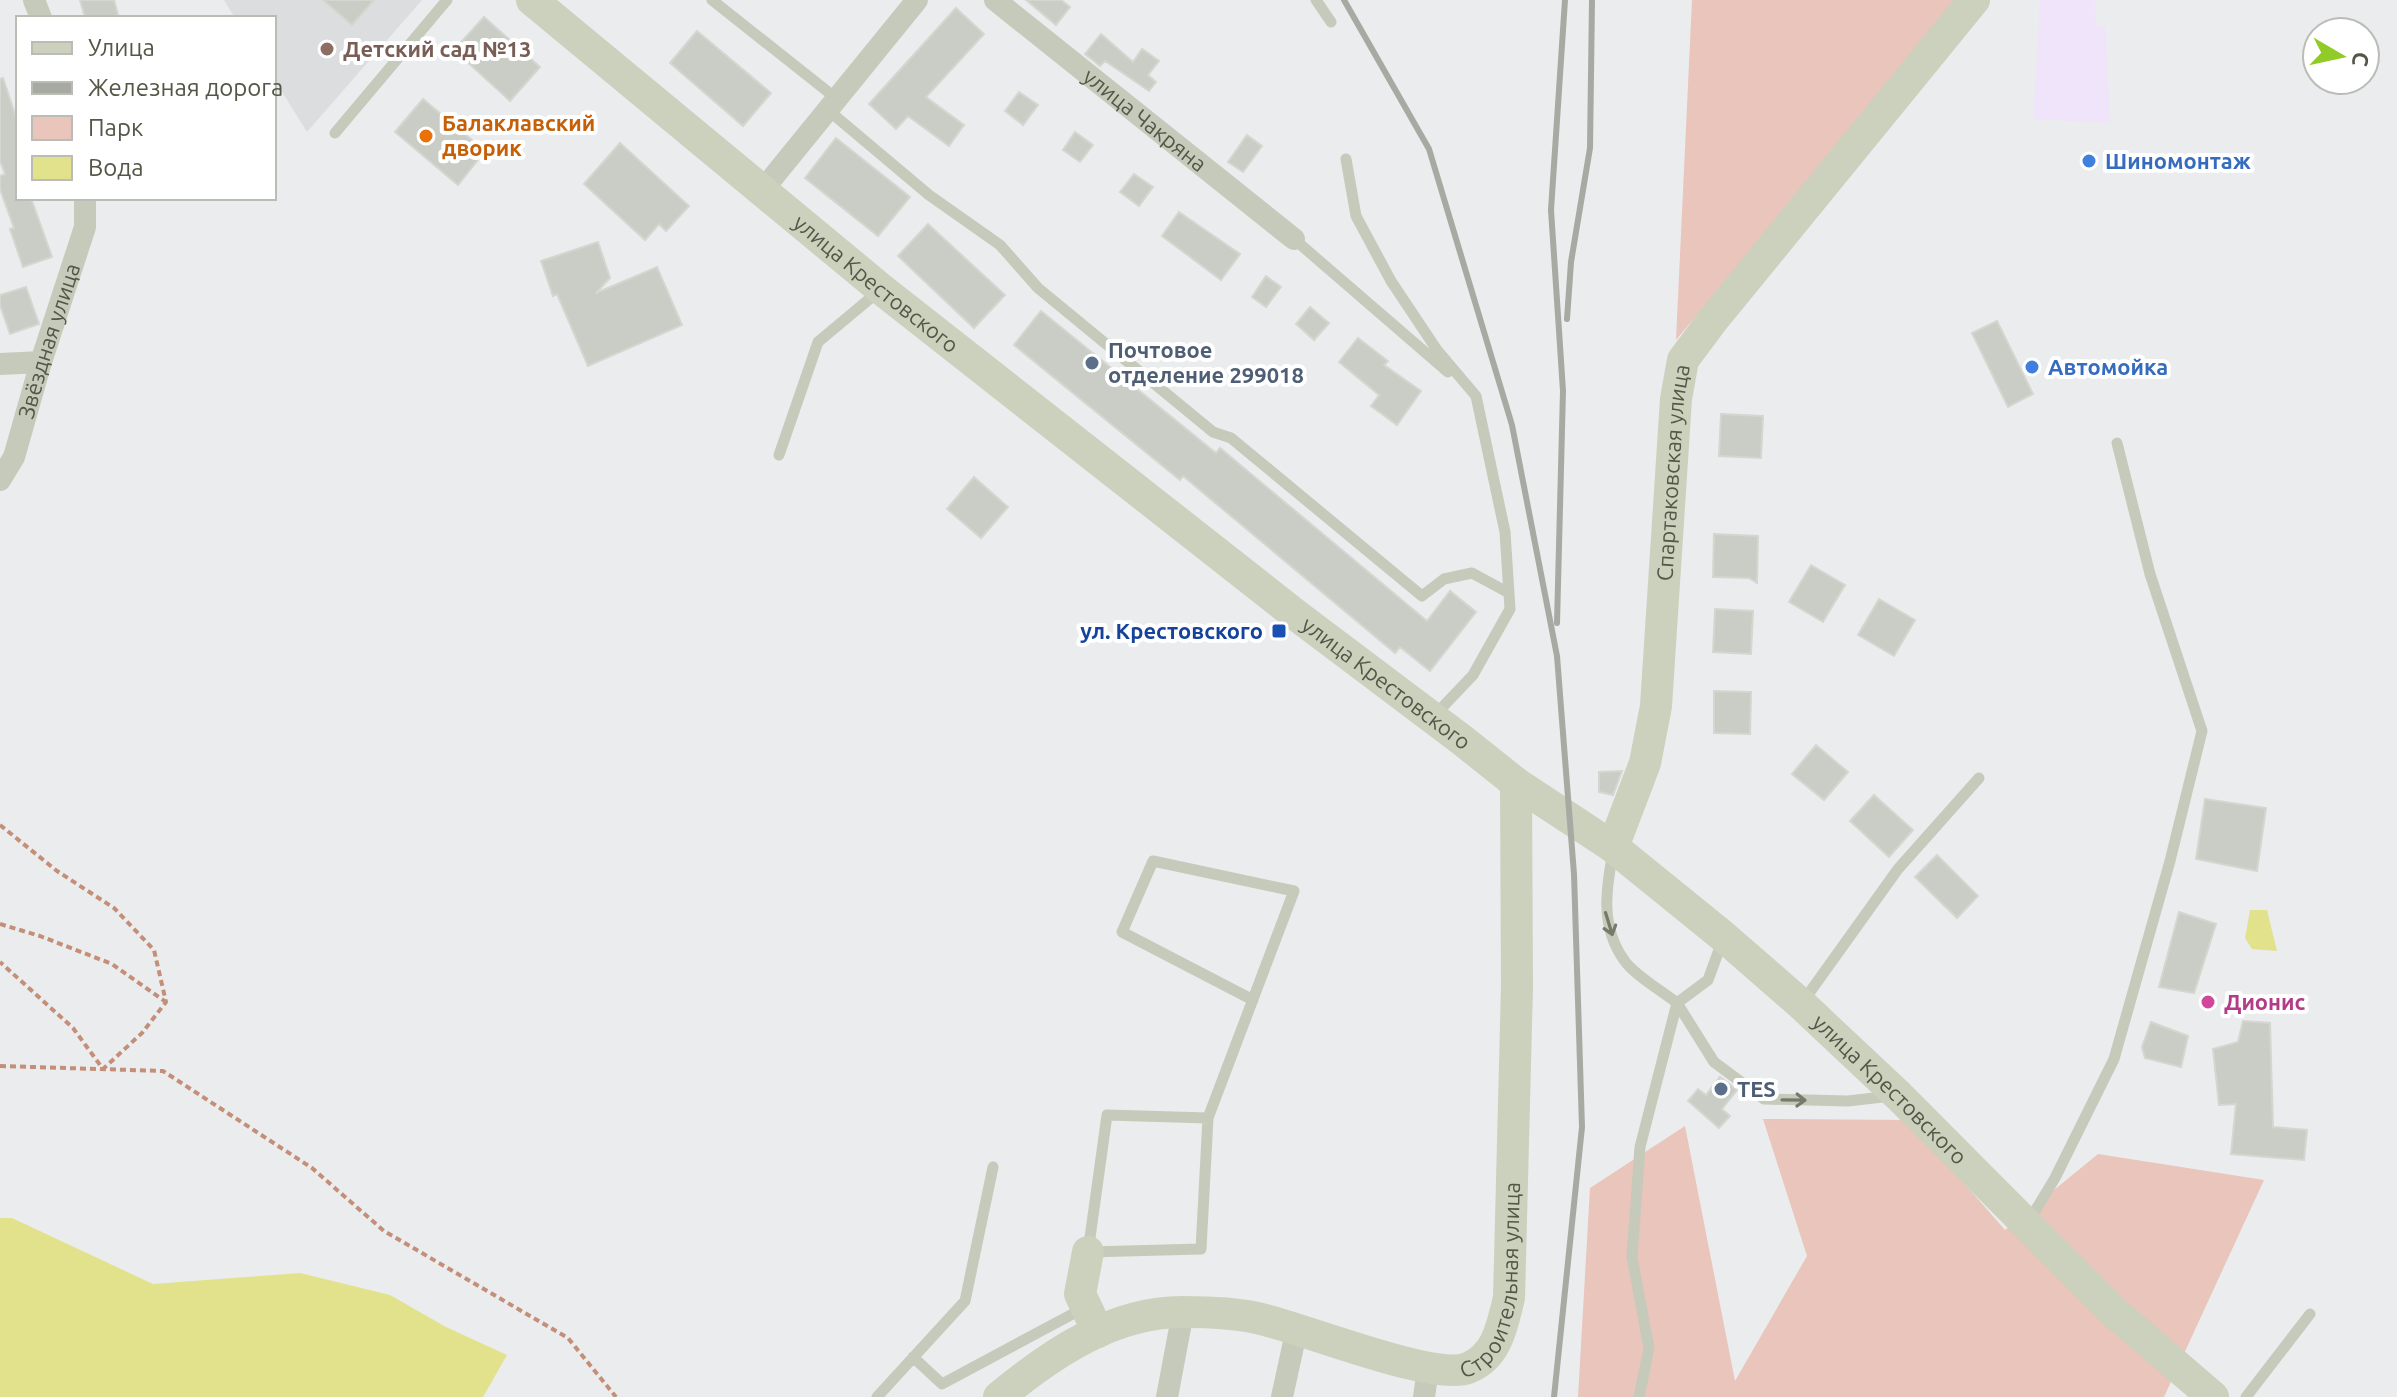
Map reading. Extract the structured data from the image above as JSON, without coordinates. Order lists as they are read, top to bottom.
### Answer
{
  "streets": {
    "main road": ["улица Крестовского", "Спартаковская улица", "Строительная улица"],
    "street": ["улица Чакряна", "Звёздная улица"]
  },
  "crossings": [
    ["улица Крестовского", "Спартаковская улица"],
    ["улица Крестовского", "Строительная улица"]
  ],
  "places": {
    "other": [
      "Детский сад №13",
      "Балаклавский дворик",
      "Шиномонтаж",
      "Почтовое отделение 299018",
      "Автомойка",
      "Дионис",
      "TES"
    ],
    "transit": ["ул. Крестовского"]
  },
  "legend": [
    "Улица",
    "Железная дорога",
    "Парк",
    "Вода"
  ],
  "north": "right"
}
